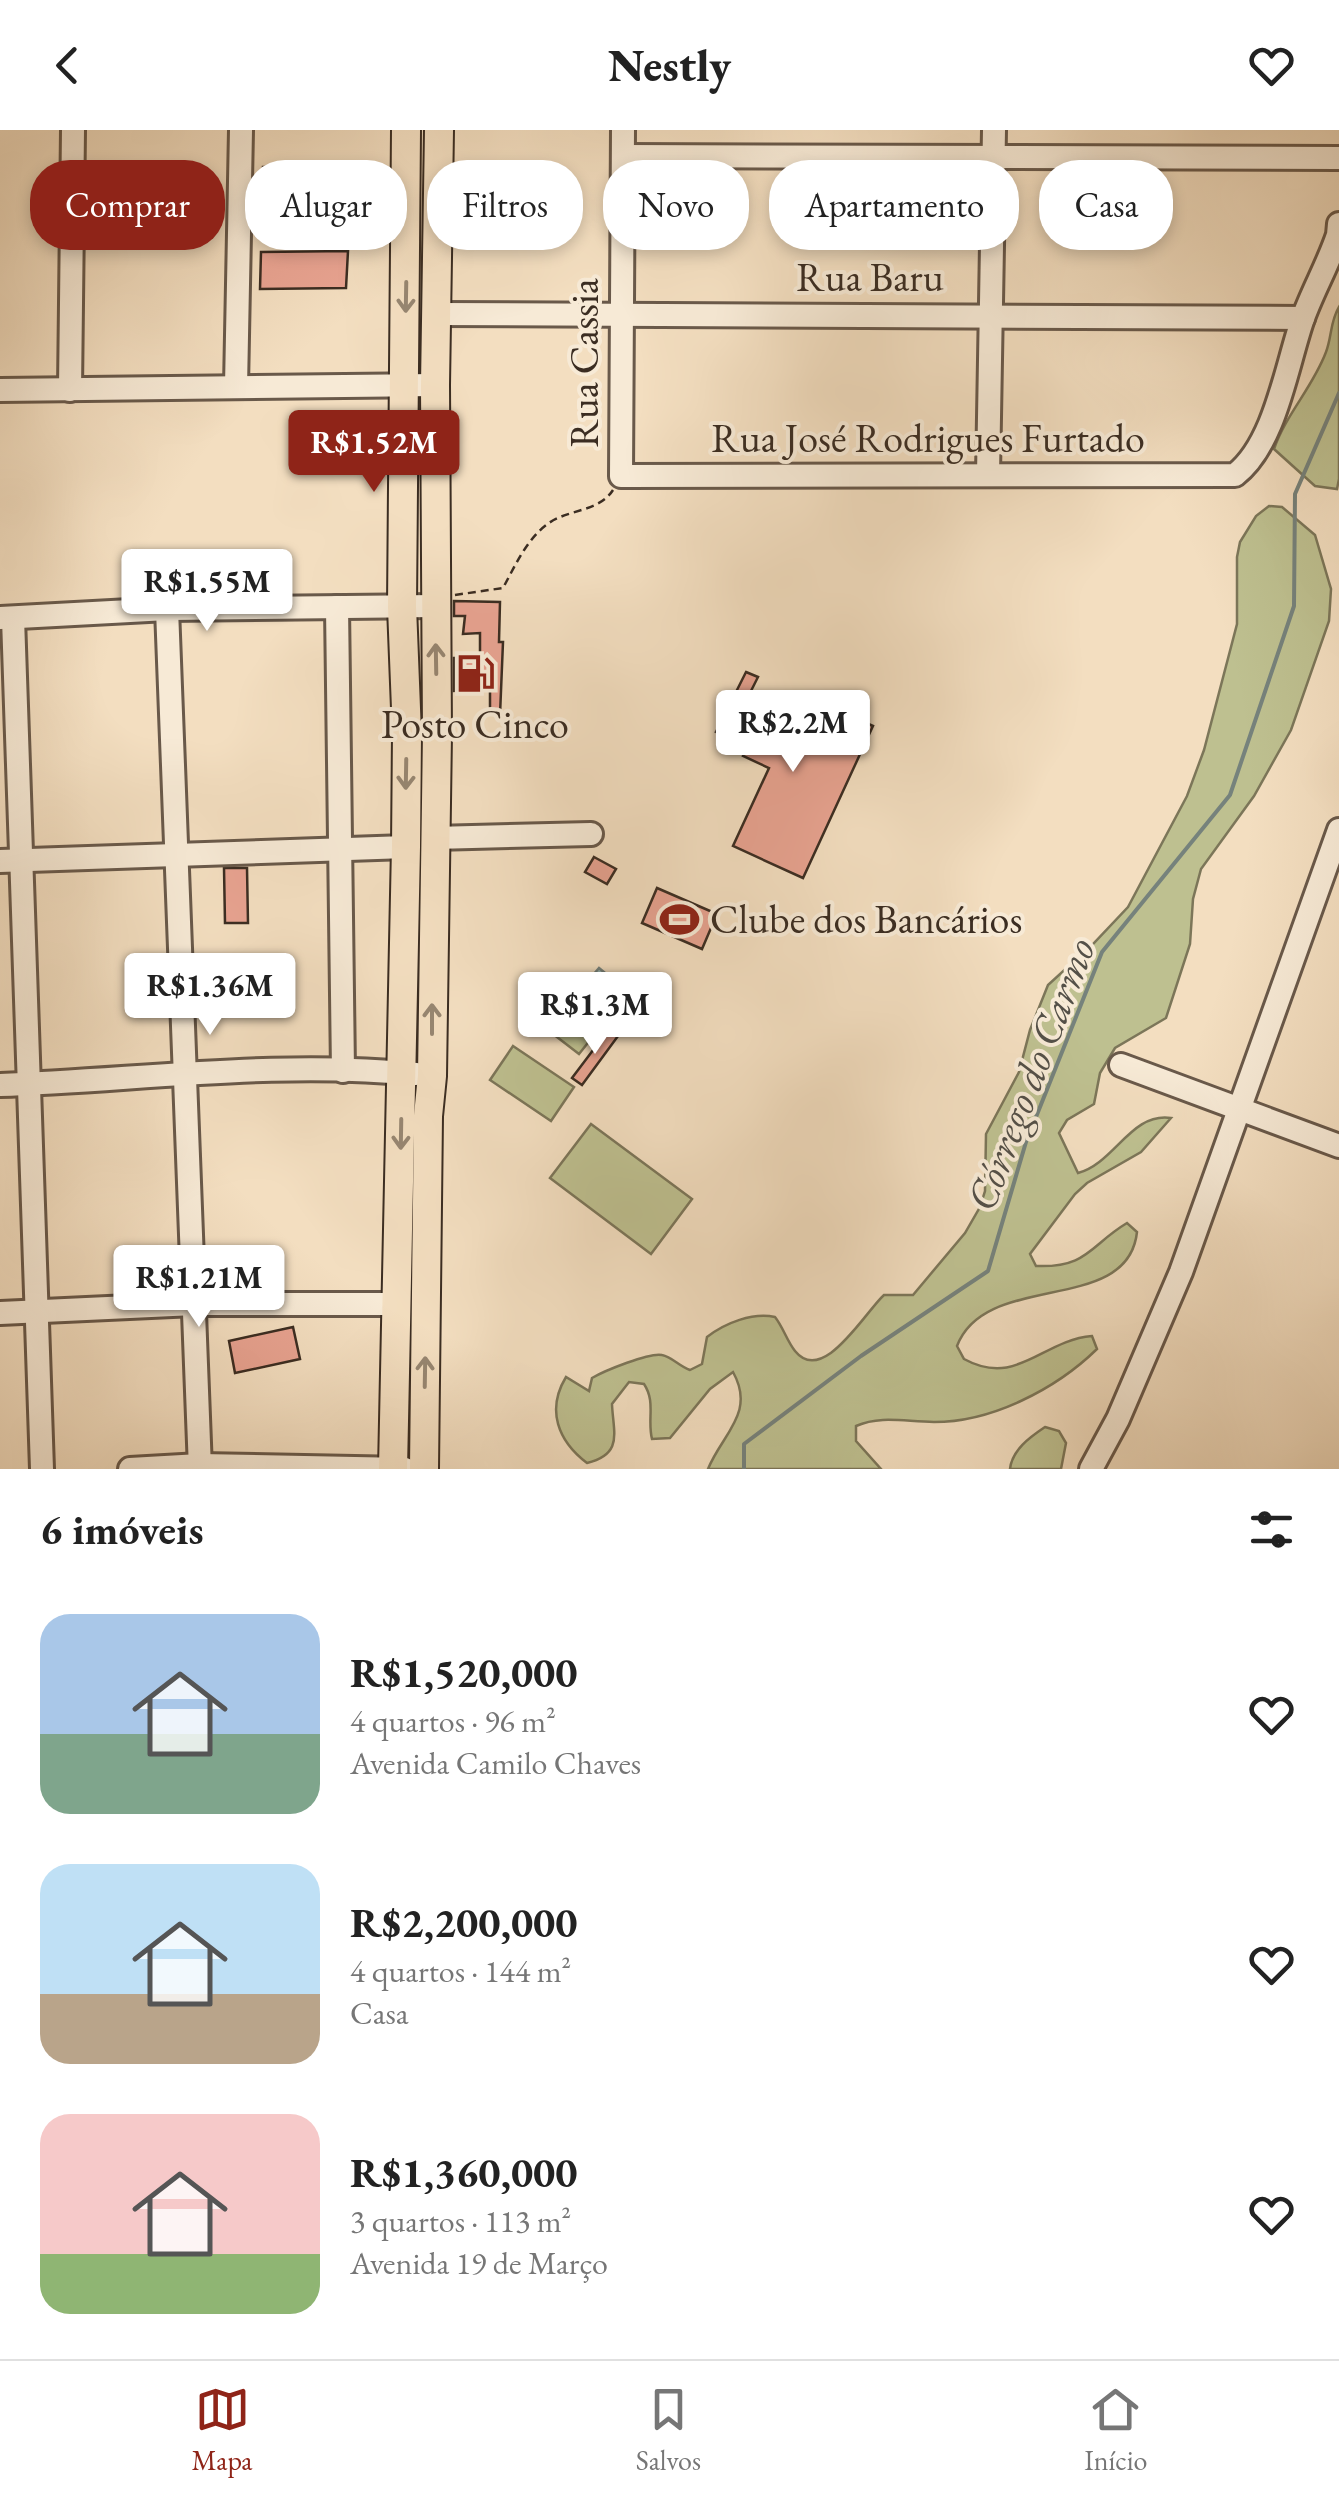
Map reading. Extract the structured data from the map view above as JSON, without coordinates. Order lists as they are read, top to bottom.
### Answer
{
  "streets": {
    "street": ["Rua Baru", "Rua Cassia", "Rua José Rodrigues Furtado"]
  },
  "crossings": [
    ["Rua Baru", "Rua Cassia"],
    ["Rua Baru", "Rua José Rodrigues Furtado"],
    ["Rua Cassia", "Rua José Rodrigues Furtado"]
  ],
  "water": ["Córrego do Carmo"],
  "places": {
    "fuel station": ["Posto Cinco"],
    "sports": ["Clube dos Bancários"]
  },
  "page": {
    "header": "Nestly",
    "chip": [
      "Comprar",
      "Alugar",
      "Filtros",
      "Novo",
      "Apartamento",
      "Casa"
    ],
    "price": [
      "R$1.52M",
      "R$1.55M",
      "R$2.2M",
      "R$1.36M",
      "R$1.3M",
      "R$1.21M"
    ],
    "heading": "6 imóveis",
    "list": [
      {
        "name": "R$1,520,000",
        "note": "4 quartos · 96 m² · Avenida Camilo Chaves"
      },
      {
        "name": "R$2,200,000",
        "note": "4 quartos · 144 m² · Casa"
      },
      {
        "name": "R$1,360,000",
        "note": "3 quartos · 113 m² · Avenida 19 de Março"
      }
    ],
    "tabs": ["Mapa", "Salvos", "Início"]
  }
}
